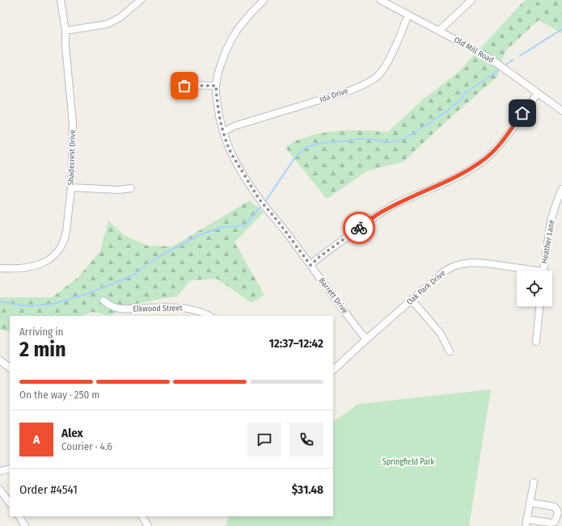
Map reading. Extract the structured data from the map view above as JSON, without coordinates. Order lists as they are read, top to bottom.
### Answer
{
  "streets": {
    "street": [
      "Old Mill Road",
      "Ida Drive",
      "Shadecrest Drive",
      "Heather Lane",
      "Oak Park Drive",
      "Barrett Drive",
      "Elkwood Street"
    ]
  },
  "crossings": [
    ["Old Mill Road", "Ida Drive"],
    ["Ida Drive", "Barrett Drive"],
    ["Oak Park Drive", "Barrett Drive"]
  ],
  "parks": ["Springfield Park"],
  "page": {
    "heading": ["2 min", "Arriving in", "12:37–12:42"],
    "panel": [
      "Alex",
      "Courier · 4.6",
      "Order #4541",
      "$31.48"
    ],
    "bar": "On the way · 250 m",
    "round": "A"
  }
}
